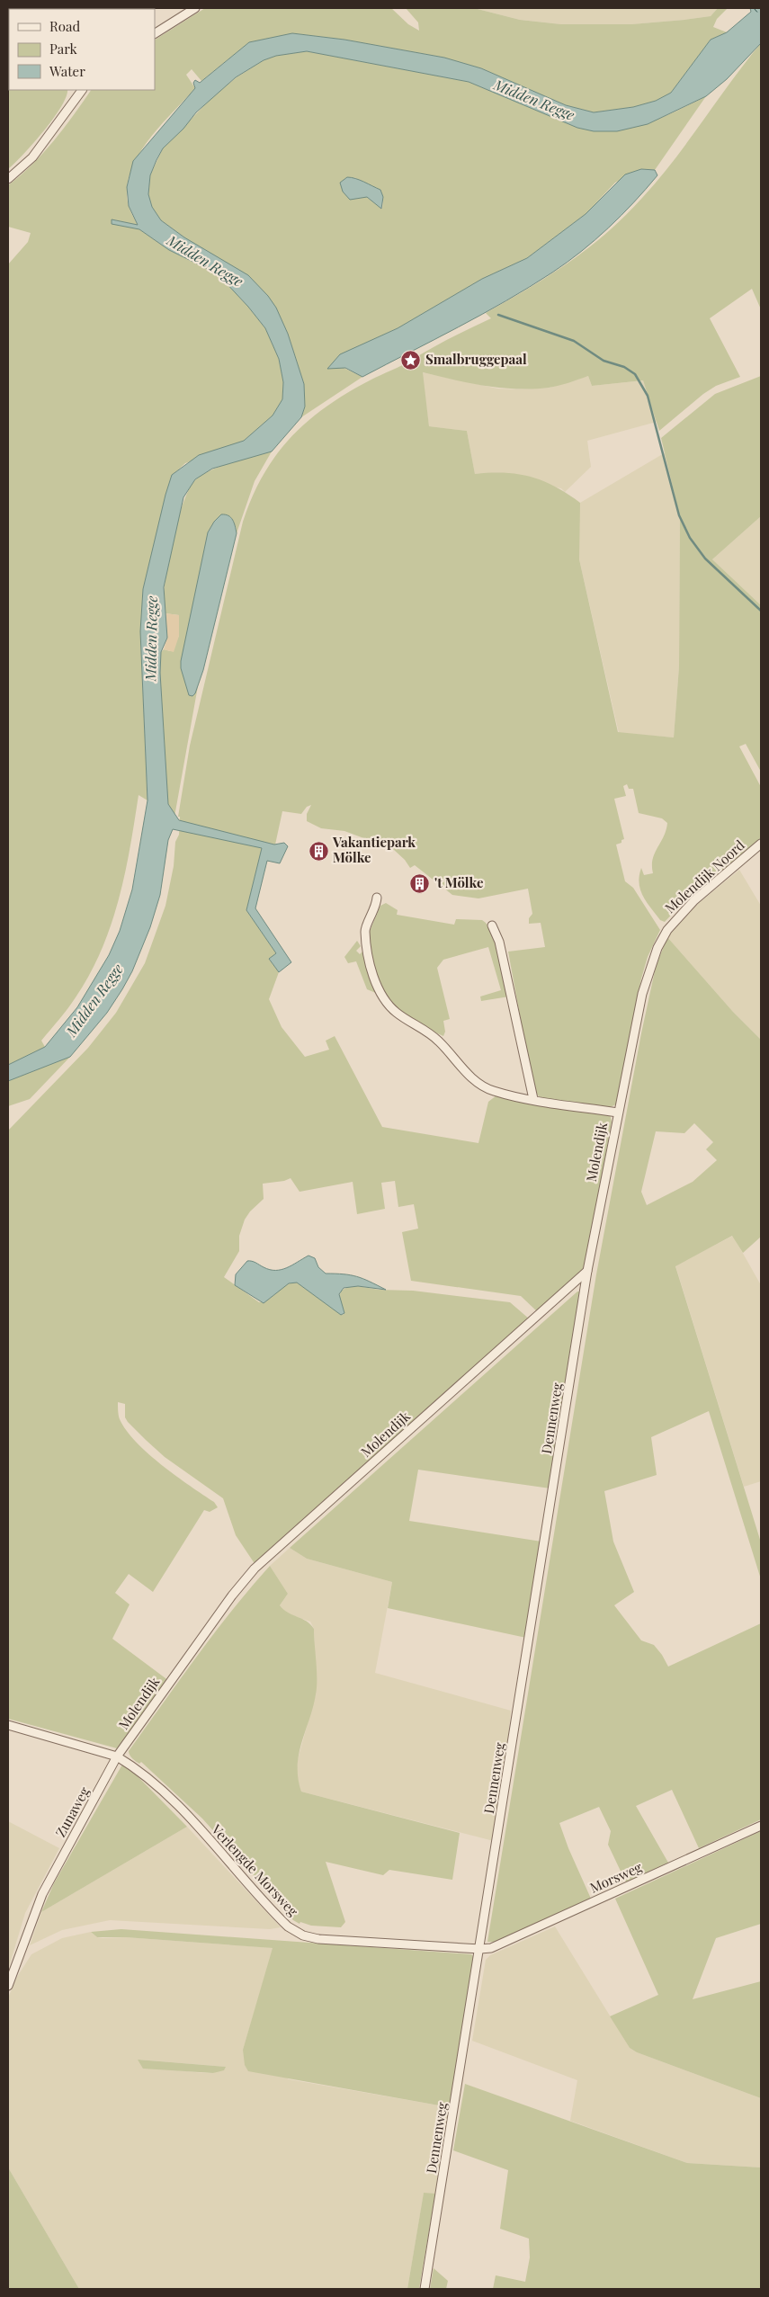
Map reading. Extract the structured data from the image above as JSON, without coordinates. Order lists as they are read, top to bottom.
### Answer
{
  "streets": {
    "street": [
      "Molendijk Noord",
      "Molendijk",
      "Dennenweg",
      "Zunaweg",
      "Verlengde Morsweg",
      "Morsweg"
    ]
  },
  "crossings": [
    ["Molendijk Noord", "Molendijk"],
    ["Molendijk", "Dennenweg"],
    ["Molendijk", "Zunaweg"],
    ["Molendijk", "Verlengde Morsweg"],
    ["Dennenweg", "Verlengde Morsweg"],
    ["Dennenweg", "Morsweg"],
    ["Zunaweg", "Verlengde Morsweg"],
    ["Verlengde Morsweg", "Morsweg"]
  ],
  "water": ["Midden Regge"],
  "places": {
    "place": ["Smalbruggepaal"],
    "building": ["Vakantiepark Mölke", "'t Mölke"]
  },
  "legend": ["Road", "Park", "Water"]
}
